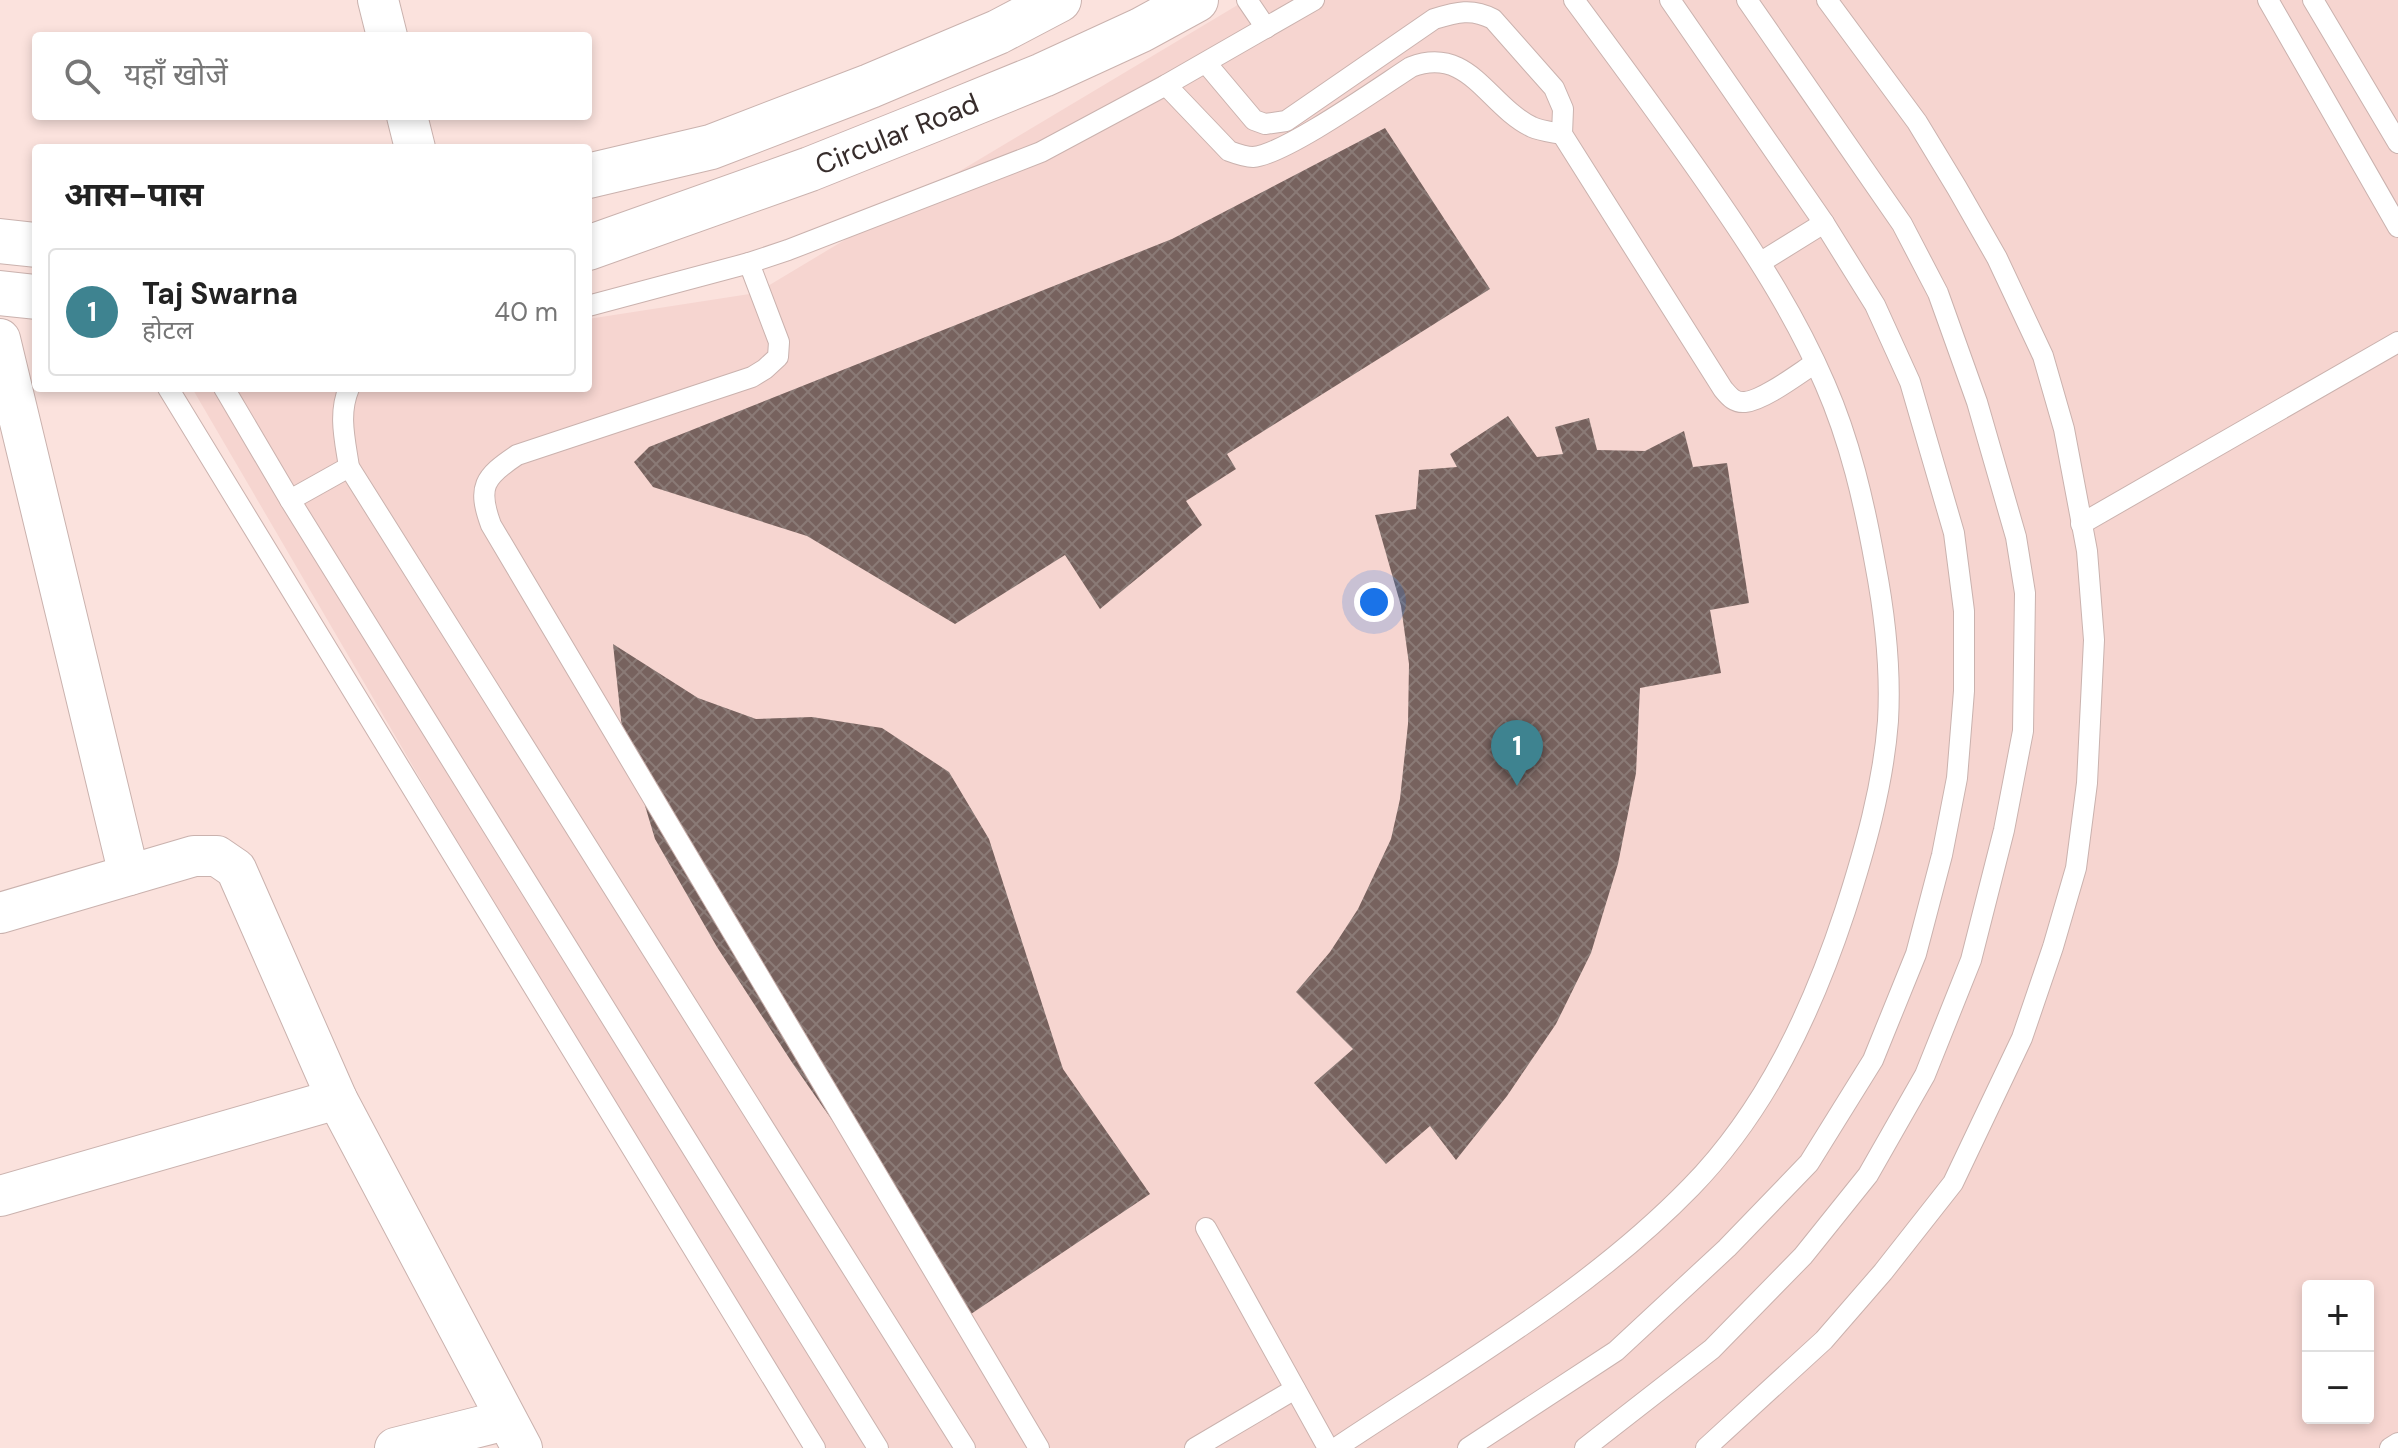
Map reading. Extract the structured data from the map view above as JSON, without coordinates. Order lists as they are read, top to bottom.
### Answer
{
  "streets": {
    "street": ["Circular Road"]
  },
  "page": {
    "search": "यहाँ खोजें",
    "heading": "आस-पास",
    "list": [
      {
        "mark": "1",
        "name": "Taj Swarna",
        "note": "होटल",
        "value": "40 m"
      }
    ],
    "pins": "1",
    "map_buttons": ["+", "−"]
  }
}
